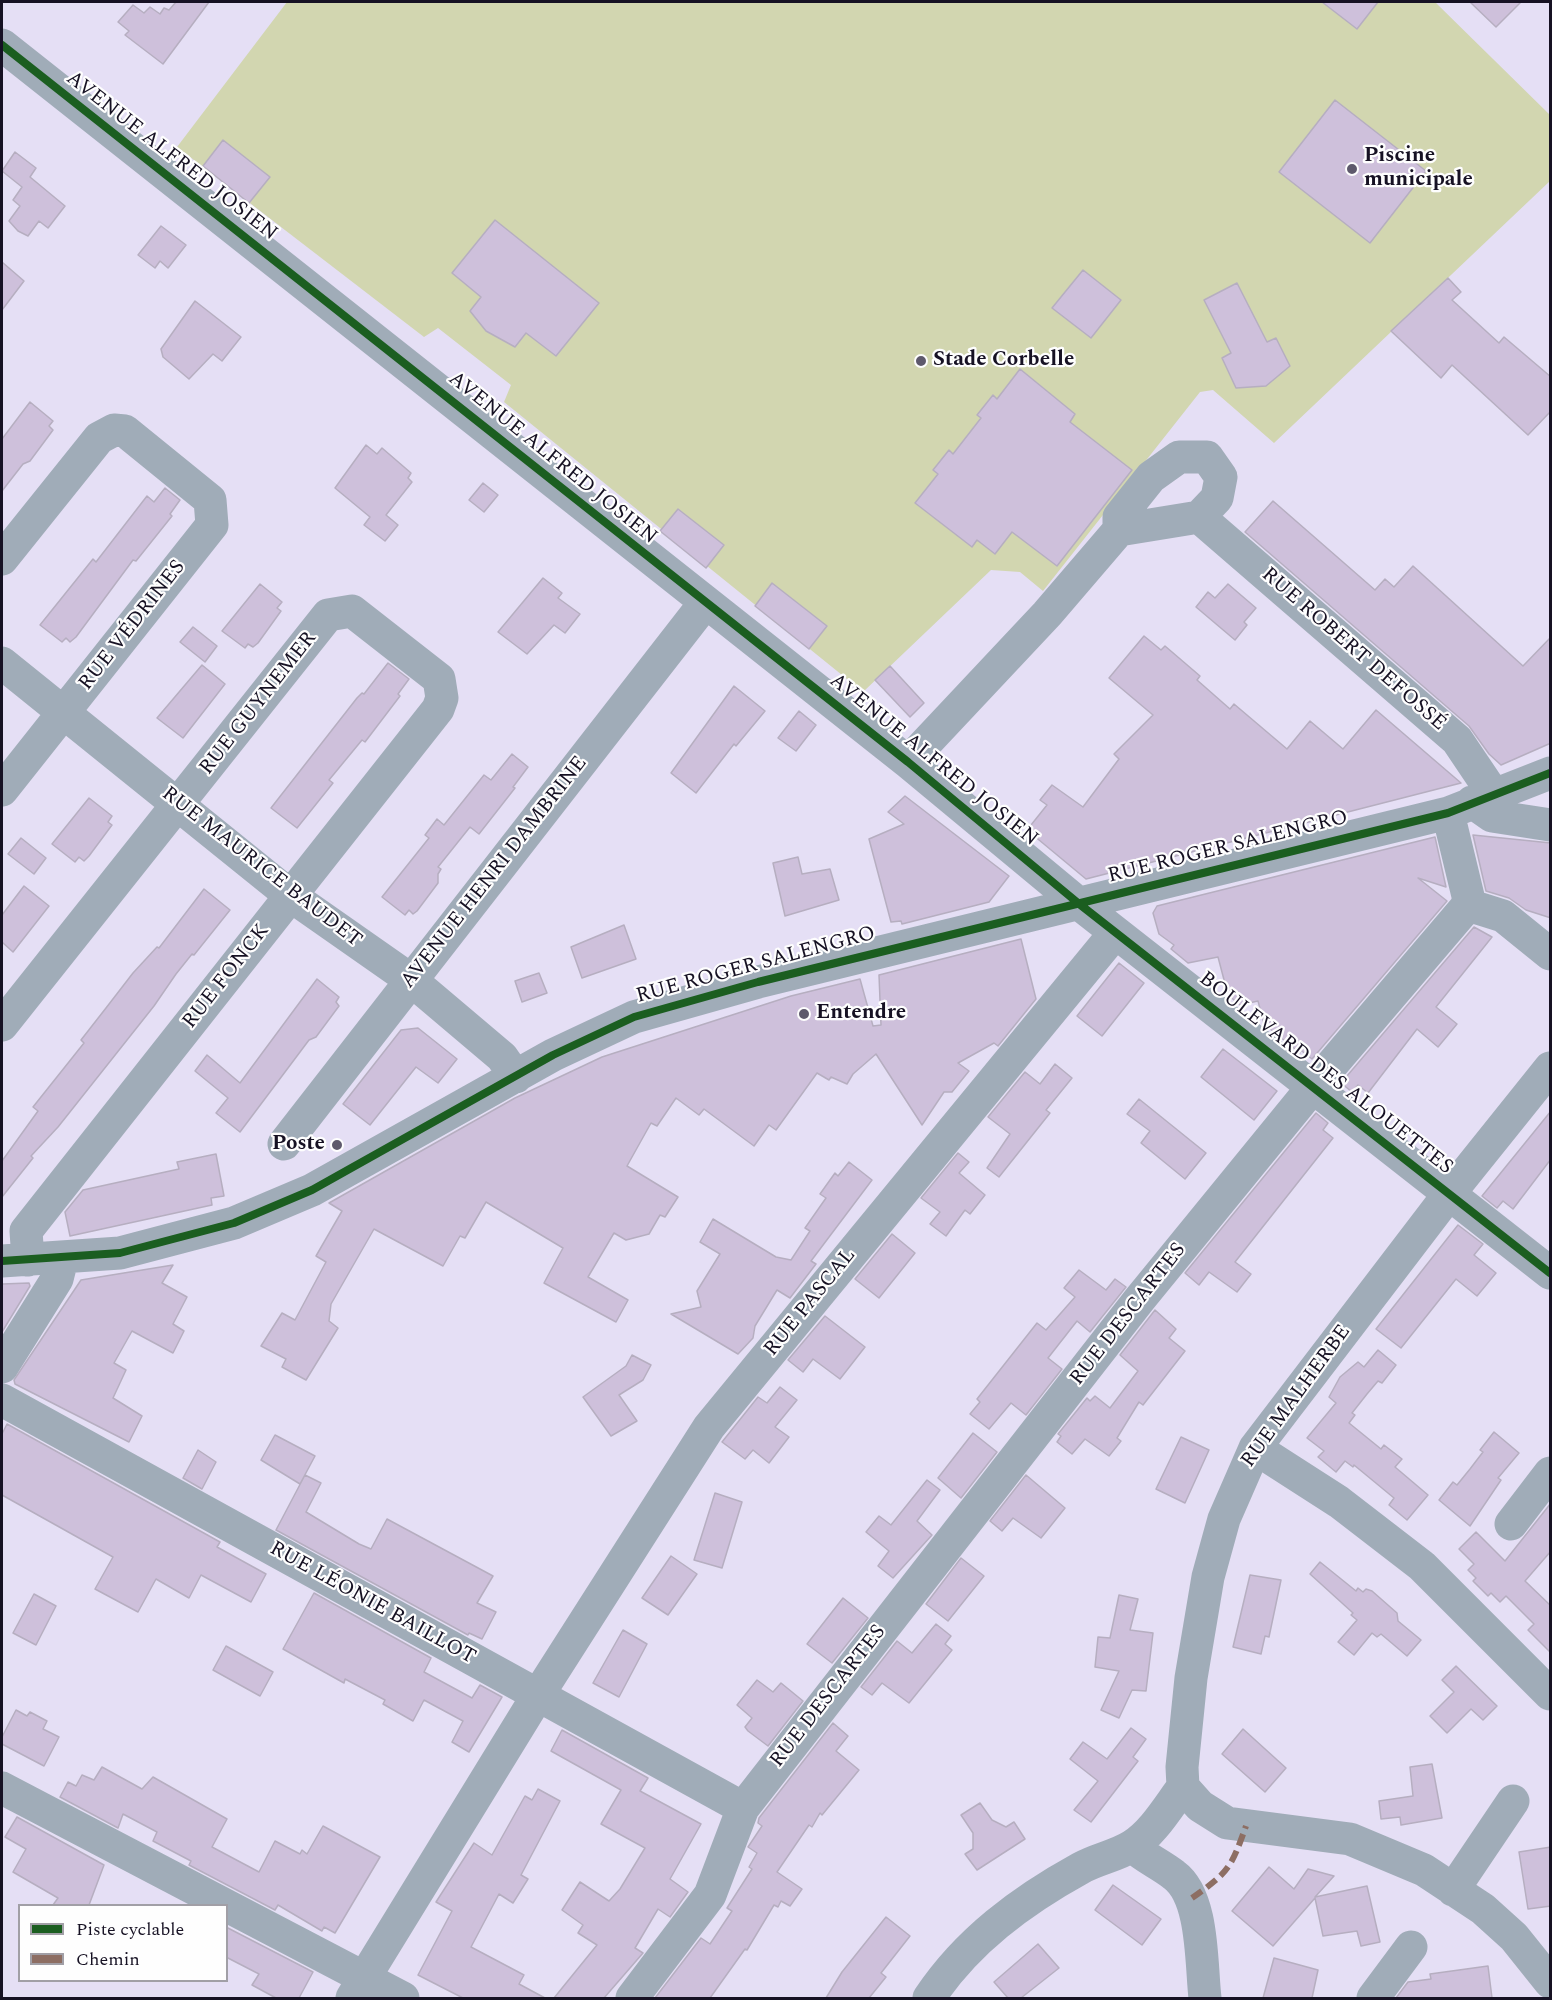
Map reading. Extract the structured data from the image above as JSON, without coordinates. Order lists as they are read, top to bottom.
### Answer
{
  "streets": {
    "street": [
      "AVENUE ALFRED JOSIEN",
      "RUE VÉDRINES",
      "RUE ROBERT DEFOSSÉ",
      "RUE GUYNEMER",
      "RUE ROGER SALENGRO",
      "RUE MAURICE BAUDET",
      "AVENUE HENRI DAMBRINE",
      "RUE FONCK",
      "BOULEVARD DES ALOUETTES",
      "RUE PASCAL",
      "RUE DESCARTES",
      "RUE MALHERBE",
      "RUE LÉONIE BAILLOT"
    ]
  },
  "crossings": [
    ["AVENUE ALFRED JOSIEN", "RUE ROGER SALENGRO"],
    ["AVENUE ALFRED JOSIEN", "AVENUE HENRI DAMBRINE"],
    ["AVENUE ALFRED JOSIEN", "BOULEVARD DES ALOUETTES"],
    ["RUE VÉDRINES", "RUE MAURICE BAUDET"],
    ["RUE ROBERT DEFOSSÉ", "RUE ROGER SALENGRO"],
    ["RUE GUYNEMER", "RUE MAURICE BAUDET"],
    ["RUE GUYNEMER", "RUE FONCK"],
    ["RUE ROGER SALENGRO", "RUE MAURICE BAUDET"],
    ["RUE ROGER SALENGRO", "RUE FONCK"],
    ["RUE ROGER SALENGRO", "BOULEVARD DES ALOUETTES"],
    ["RUE MAURICE BAUDET", "AVENUE HENRI DAMBRINE"],
    ["RUE MAURICE BAUDET", "RUE FONCK"],
    ["BOULEVARD DES ALOUETTES", "RUE PASCAL"],
    ["BOULEVARD DES ALOUETTES", "RUE DESCARTES"],
    ["BOULEVARD DES ALOUETTES", "RUE MALHERBE"],
    ["RUE PASCAL", "RUE LÉONIE BAILLOT"],
    ["RUE DESCARTES", "RUE LÉONIE BAILLOT"]
  ],
  "places": [
    "Piscine municipale",
    "Stade Corbelle",
    "Entendre",
    "Poste"
  ],
  "legend": ["Piste cyclable", "Chemin"]
}
